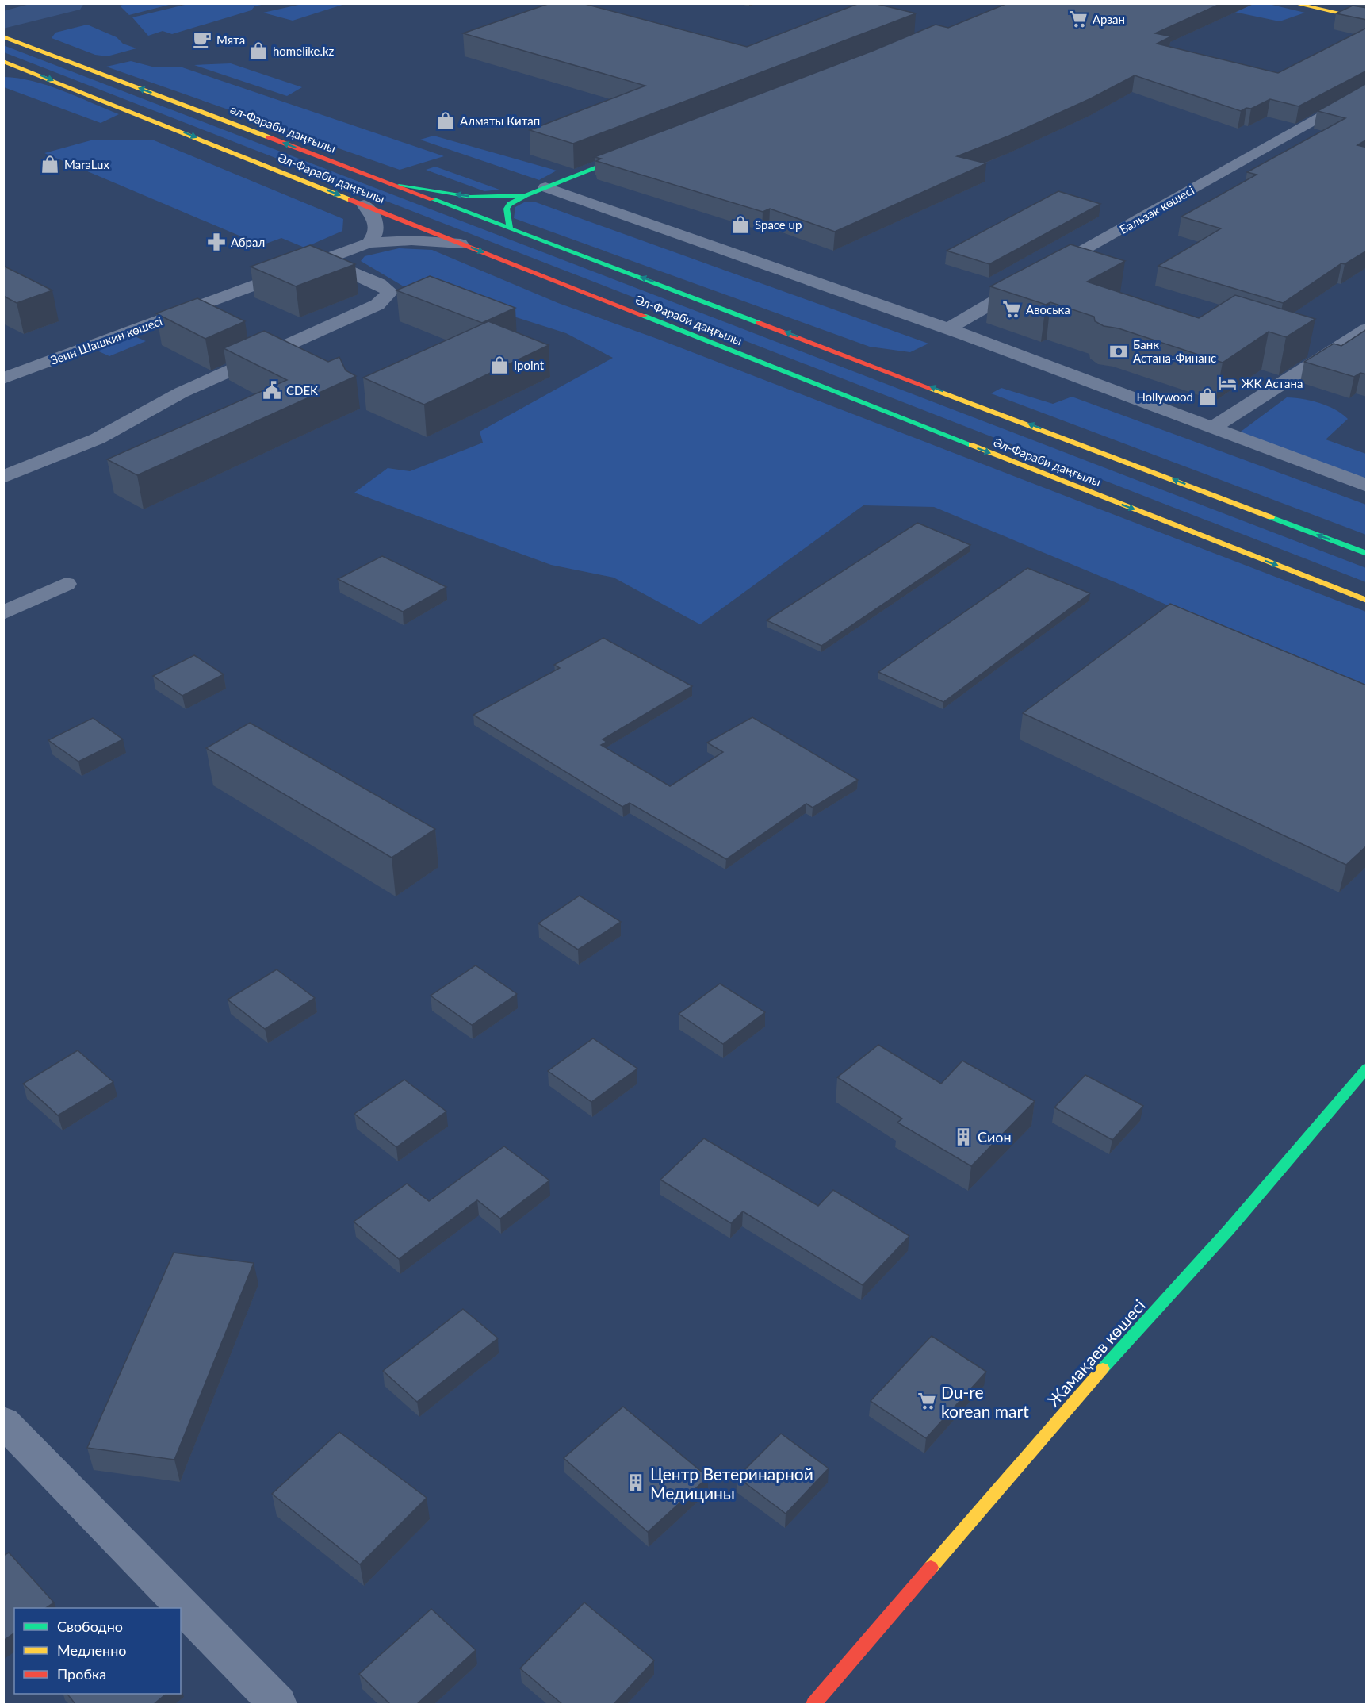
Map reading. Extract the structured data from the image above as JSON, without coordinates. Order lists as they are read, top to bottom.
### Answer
{
  "streets": {
    "main road": ["әл-Фараби даңғылы", "Әл-Фараби даңғылы", "Жамақаев көшесі"],
    "street": ["Бальзак көшесі", "Зеин Шашкин көшесі"]
  },
  "crossings": [
    ["әл-Фараби даңғылы", "Әл-Фараби даңғылы"],
    ["Әл-Фараби даңғылы", "Зеин Шашкин көшесі"]
  ],
  "one_way": ["әл-Фараби даңғылы"],
  "places": {
    "supermarket": ["Арзан", "Авоська", "Du-re korean mart"],
    "cafe": ["Мята"],
    "shop": [
      "homelike.kz",
      "Алматы Китап",
      "MaraLux",
      "Space up",
      "Ipoint",
      "Hollywood"
    ],
    "pharmacy": ["Абрал"],
    "bank": ["Банк Астана-Финанс"],
    "hotel": ["ЖК Астана"],
    "public building": ["CDEK"],
    "building": ["Сион", "Центр Ветеринарной Медицины"]
  },
  "legend": ["Свободно", "Медленно", "Пробка"]
}
